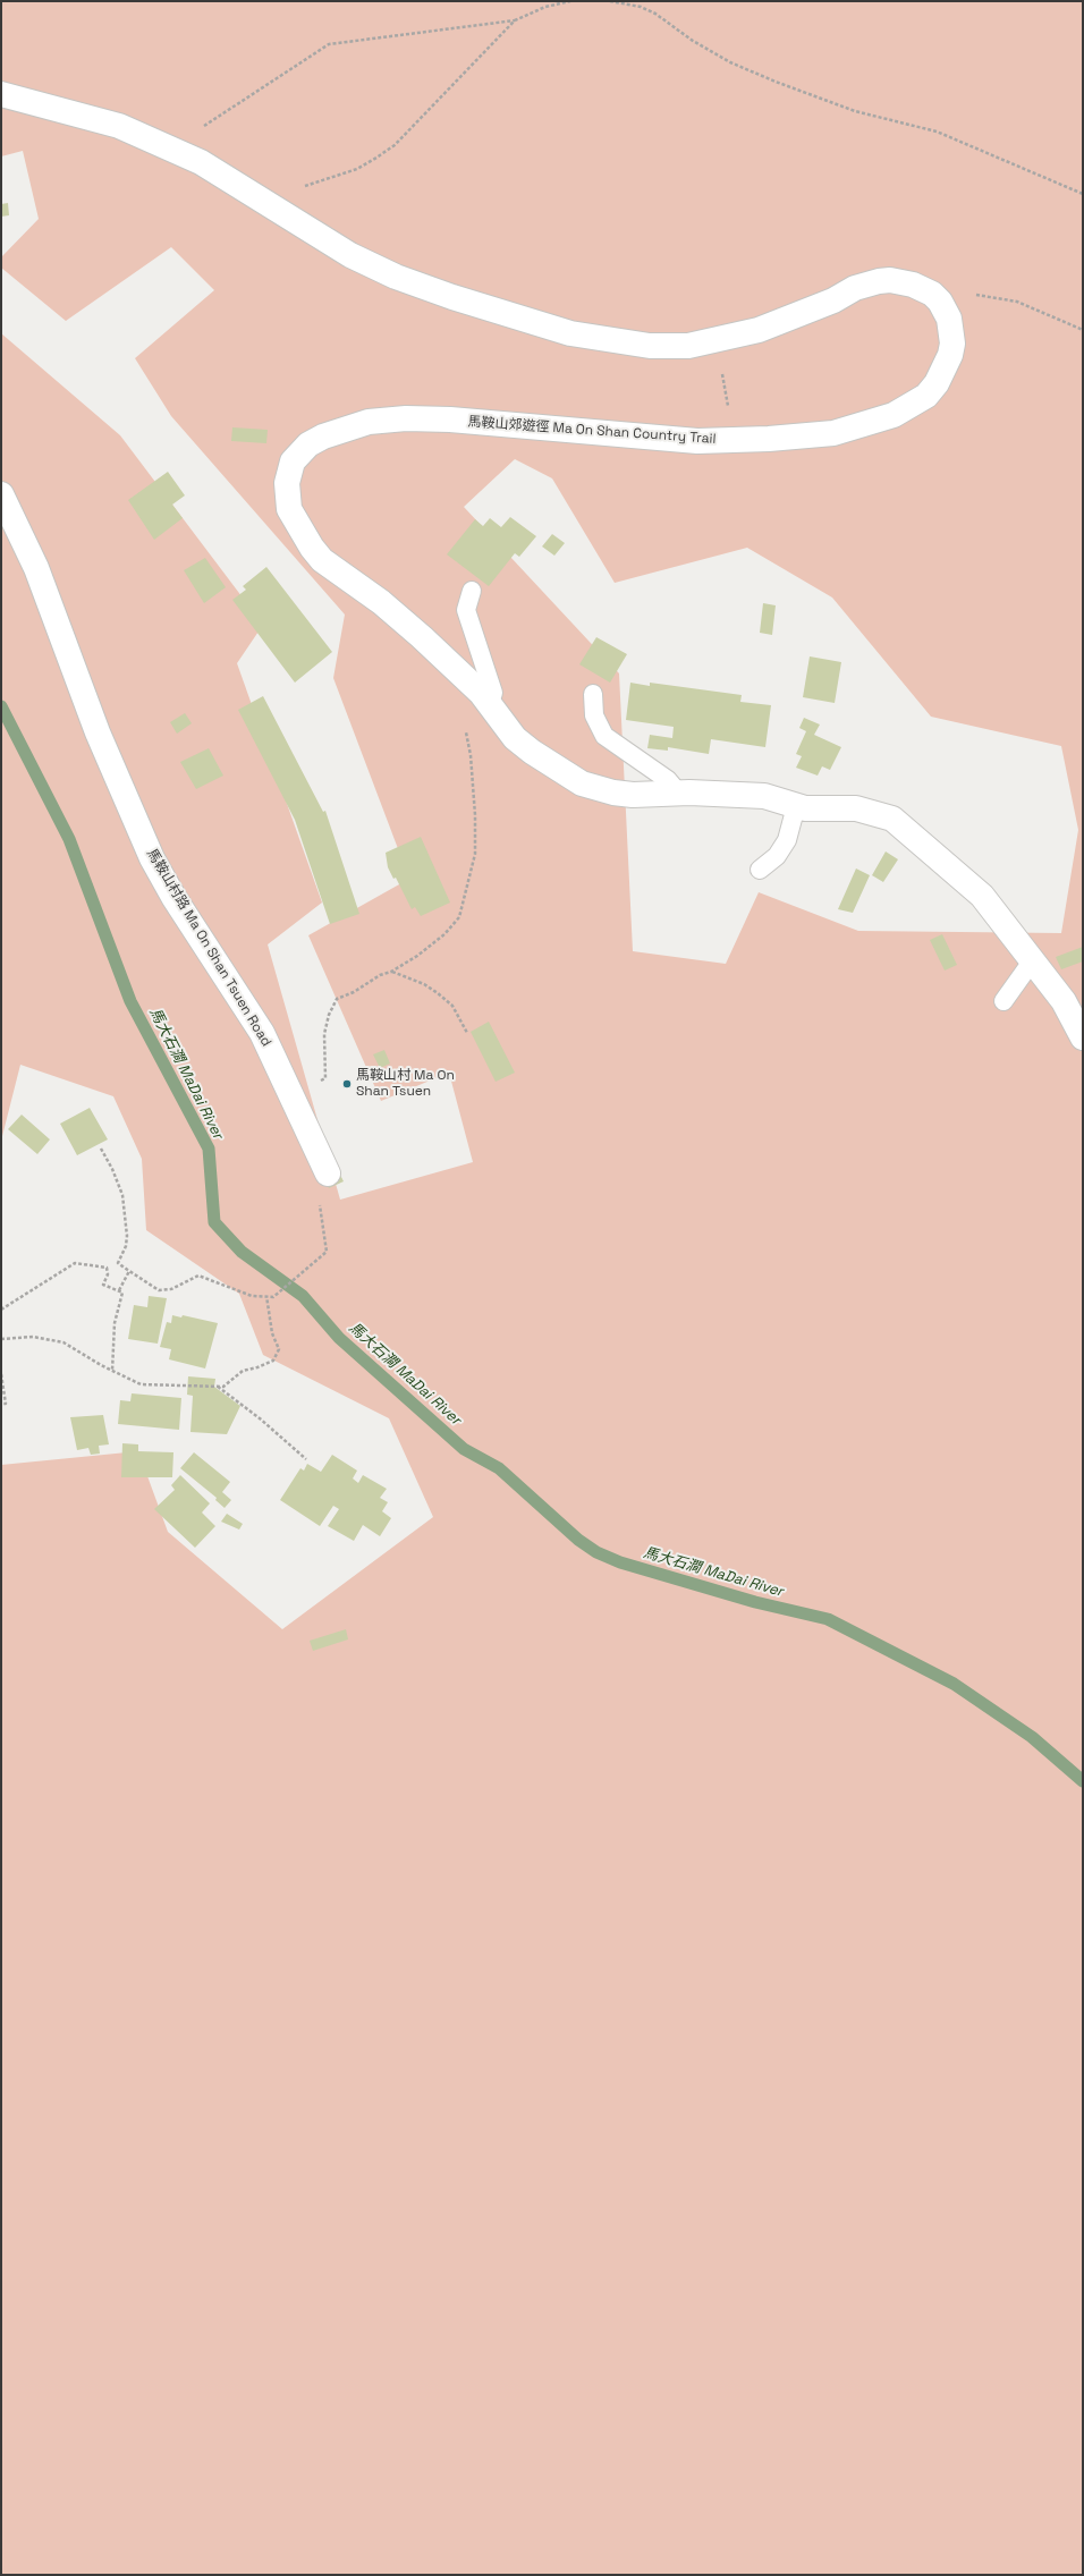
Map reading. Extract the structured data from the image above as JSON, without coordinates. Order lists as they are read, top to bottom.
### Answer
{
  "streets": {
    "street": ["馬鞍山郊遊徑 Ma On Shan Country Trail", "馬鞍山村路 Ma On Shan Tsuen Road"]
  },
  "water": ["馬大石澗 MaDai River"],
  "places": ["馬鞍山村 Ma On Shan Tsuen"]
}
